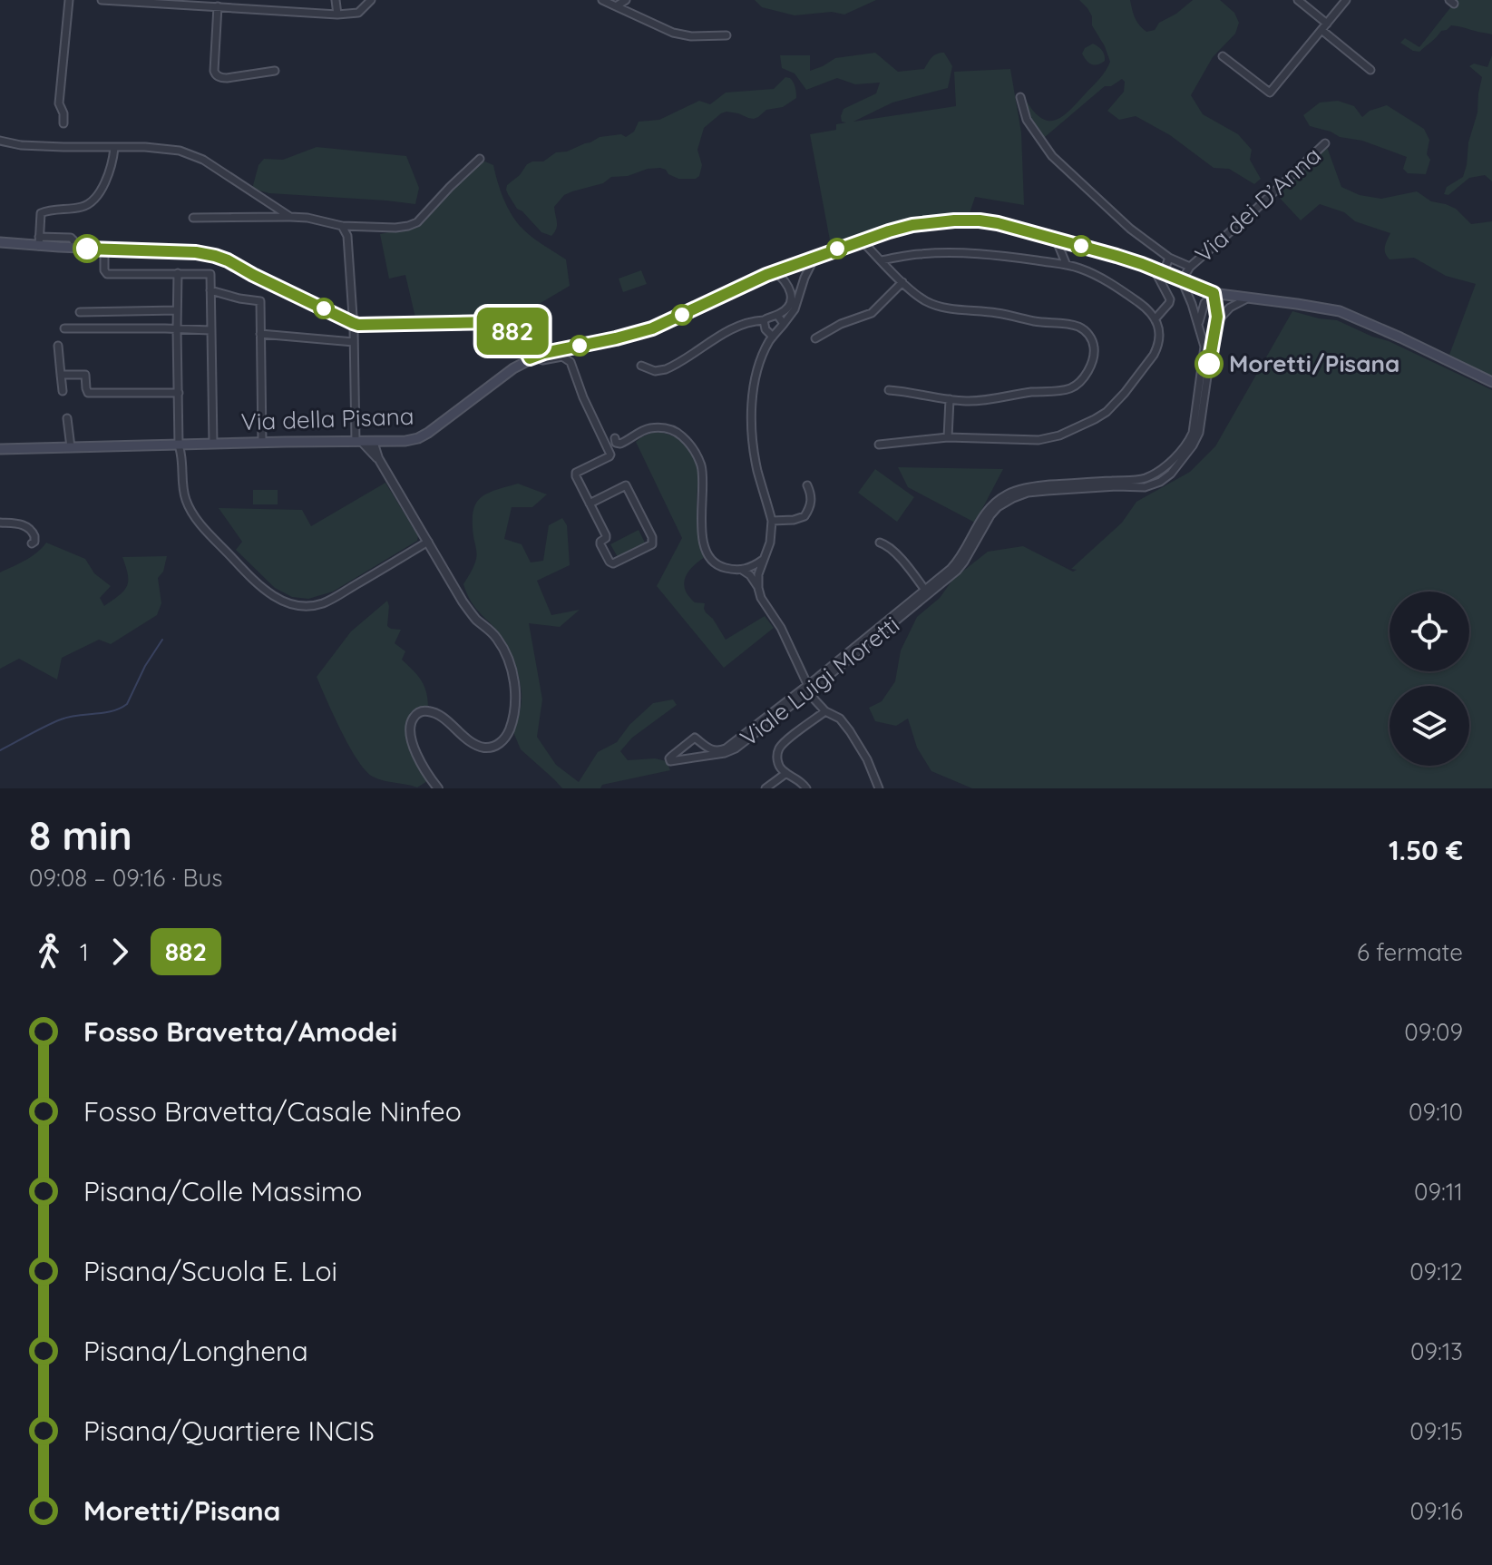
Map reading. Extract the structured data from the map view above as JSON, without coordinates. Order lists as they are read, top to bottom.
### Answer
{
  "streets": {
    "main road": ["Via della Pisana"],
    "street": ["Via dei D’Anna", "Viale Luigi Moretti"]
  },
  "crossings": [
    ["Via dei D’Anna", "Via della Pisana"],
    ["Via dei D’Anna", "Viale Luigi Moretti"],
    ["Via della Pisana", "Viale Luigi Moretti"]
  ],
  "places": ["Moretti/Pisana"],
  "lines": ["bus line 882"],
  "page": {
    "on_map": "882",
    "heading": ["8 min", "09:08 – 09:16 · Bus", "1.50 €"],
    "legs": ["1", "882", "6 fermate"],
    "list": [
      {
        "name": "Fosso Bravetta/Amodei",
        "value": "09:09"
      },
      {
        "name": "Fosso Bravetta/Casale Ninfeo",
        "value": "09:10"
      },
      {
        "name": "Pisana/Colle Massimo",
        "value": "09:11"
      },
      {
        "name": "Pisana/Scuola E. Loi",
        "value": "09:12"
      },
      {
        "name": "Pisana/Longhena",
        "value": "09:13"
      },
      {
        "name": "Pisana/Quartiere INCIS",
        "value": "09:15"
      },
      {
        "name": "Moretti/Pisana",
        "value": "09:16"
      }
    ]
  }
}
